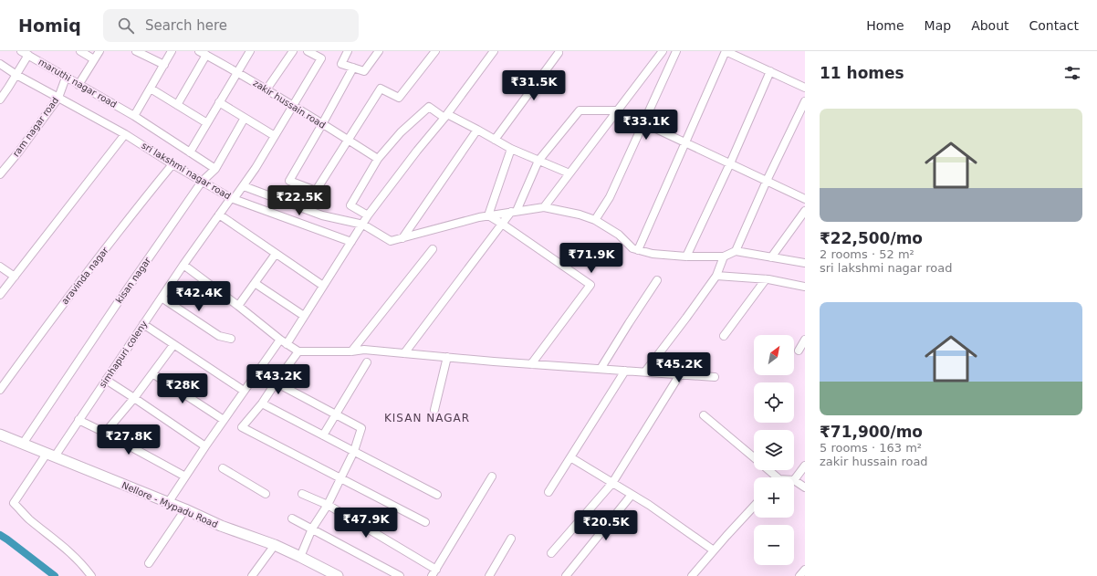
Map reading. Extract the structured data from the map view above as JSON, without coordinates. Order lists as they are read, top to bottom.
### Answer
{
  "streets": {
    "main road": ["Nellore - Mypadu Road"],
    "street": [
      "maruthi nagar road",
      "zakir hussain road",
      "ram nagar road",
      "sri lakshmi nagar road",
      "aravinda nagar",
      "kisan nagar",
      "simhapuri coleny"
    ]
  },
  "crossings": [
    ["maruthi nagar road", "ram nagar road"],
    ["maruthi nagar road", "kisan nagar"],
    ["zakir hussain road", "simhapuri coleny"],
    ["ram nagar road", "sri lakshmi nagar road"],
    ["sri lakshmi nagar road", "aravinda nagar"],
    ["sri lakshmi nagar road", "kisan nagar"],
    ["sri lakshmi nagar road", "simhapuri coleny"],
    ["kisan nagar", "Nellore - Mypadu Road"],
    ["simhapuri coleny", "Nellore - Mypadu Road"]
  ],
  "districts": ["KISAN NAGAR"],
  "north": "top right",
  "page": {
    "header": "Homiq",
    "search": "Search here",
    "nav": [
      "Home",
      "Map",
      "About",
      "Contact"
    ],
    "heading": "11 homes",
    "price": [
      "₹31.5K",
      "₹33.1K",
      "₹22.5K",
      "₹71.9K",
      "₹42.4K",
      "₹45.2K",
      "₹43.2K",
      "₹28K",
      "₹27.8K",
      "₹47.9K",
      "₹20.5K"
    ],
    "list": [
      {
        "name": "₹22,500/mo",
        "note": "2 rooms · 52 m² · sri lakshmi nagar road"
      },
      {
        "name": "₹71,900/mo",
        "note": "5 rooms · 163 m² · zakir hussain road"
      }
    ],
    "map_buttons": ["+", "−"]
  }
}
